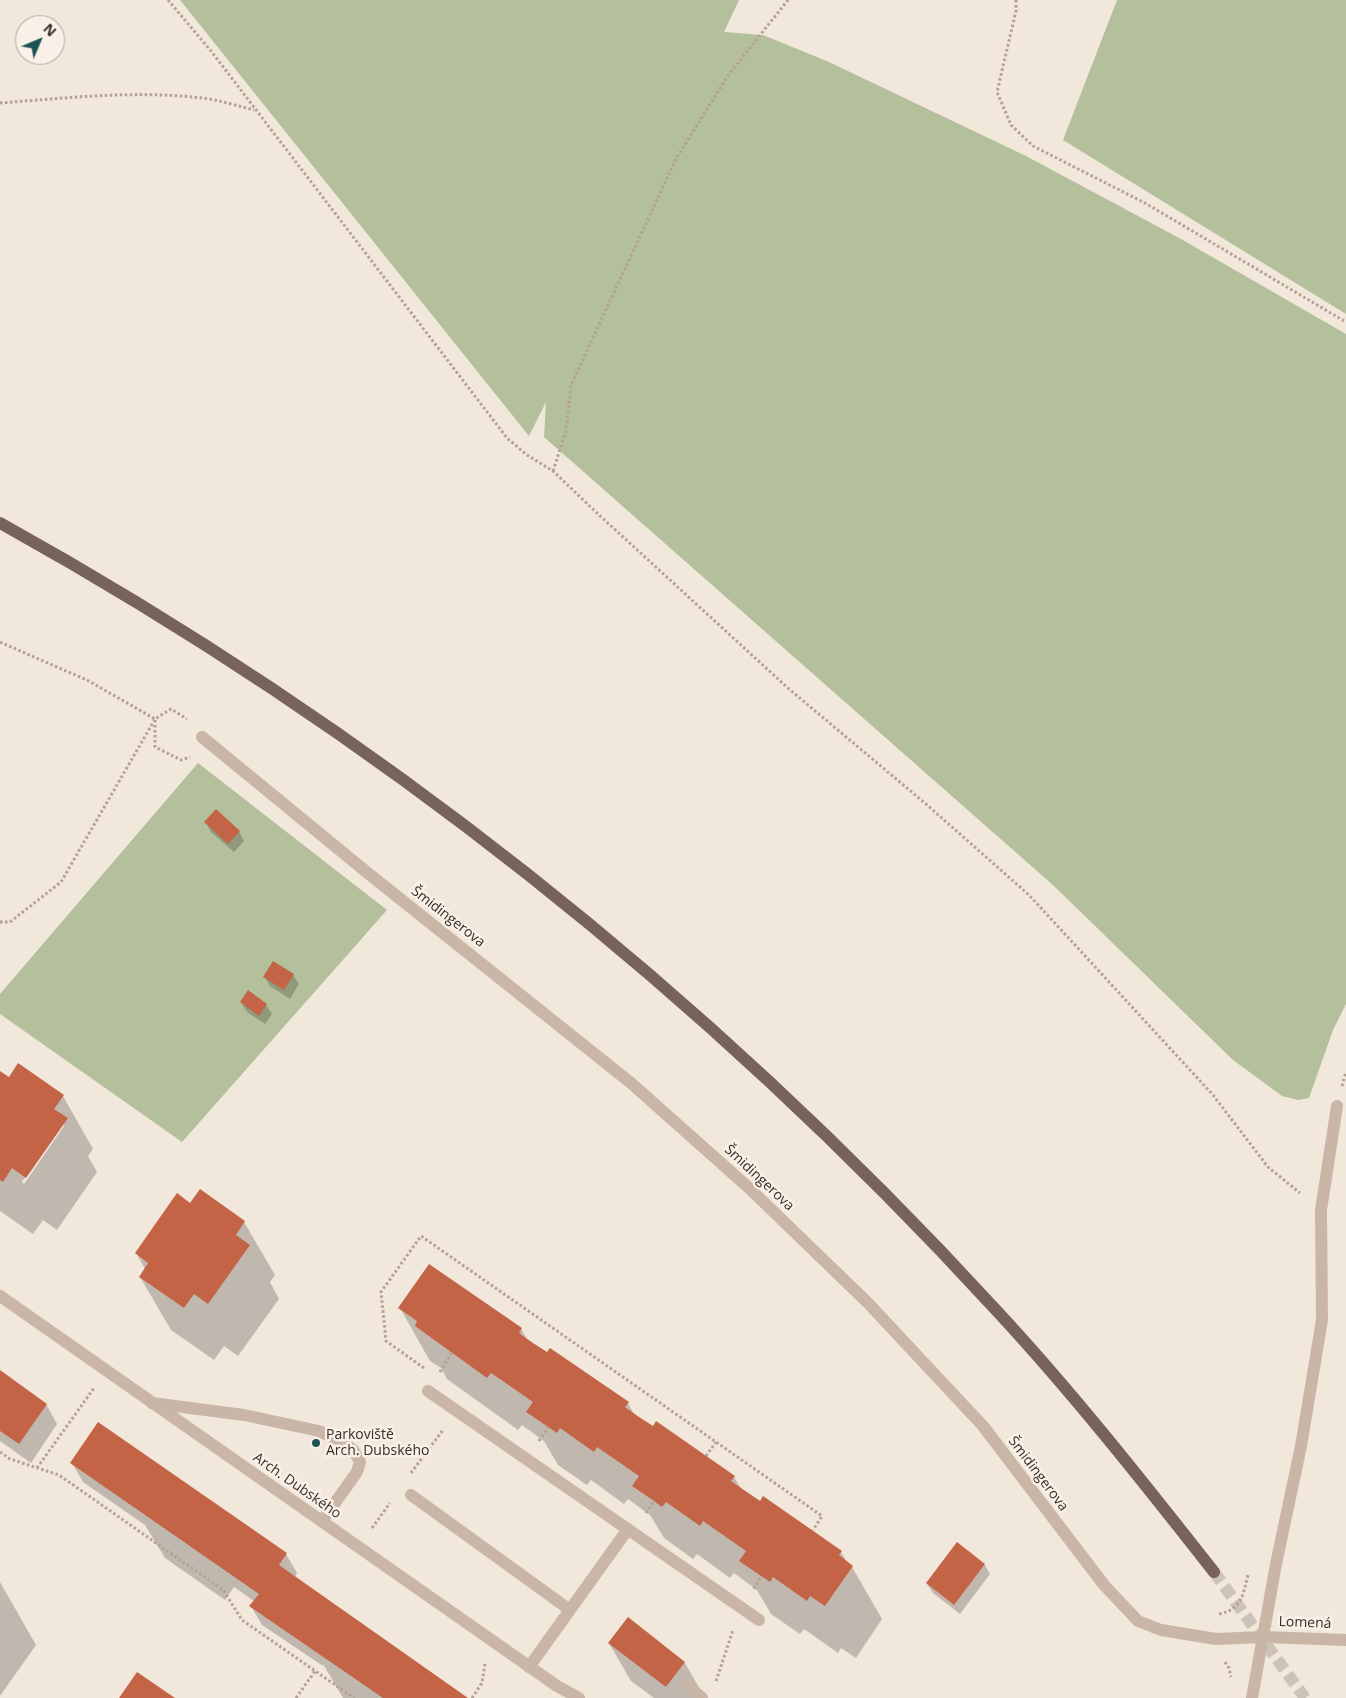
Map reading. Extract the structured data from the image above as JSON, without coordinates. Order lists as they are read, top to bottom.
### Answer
{
  "streets": {
    "street": ["Šmidingerova", "Arch. Dubského", "Lomená"]
  },
  "crossings": [
    ["Šmidingerova", "Lomená"]
  ],
  "places": ["Parkoviště Arch. Dubského"],
  "north": "top right"
}
